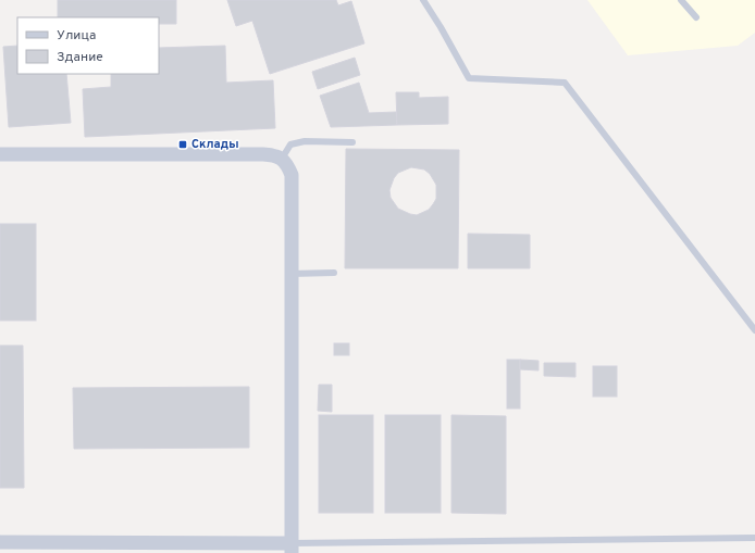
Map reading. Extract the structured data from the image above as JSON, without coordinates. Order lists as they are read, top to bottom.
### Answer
{
  "places": {
    "transit": ["Склады"]
  },
  "legend": ["Улица", "Здание"]
}
